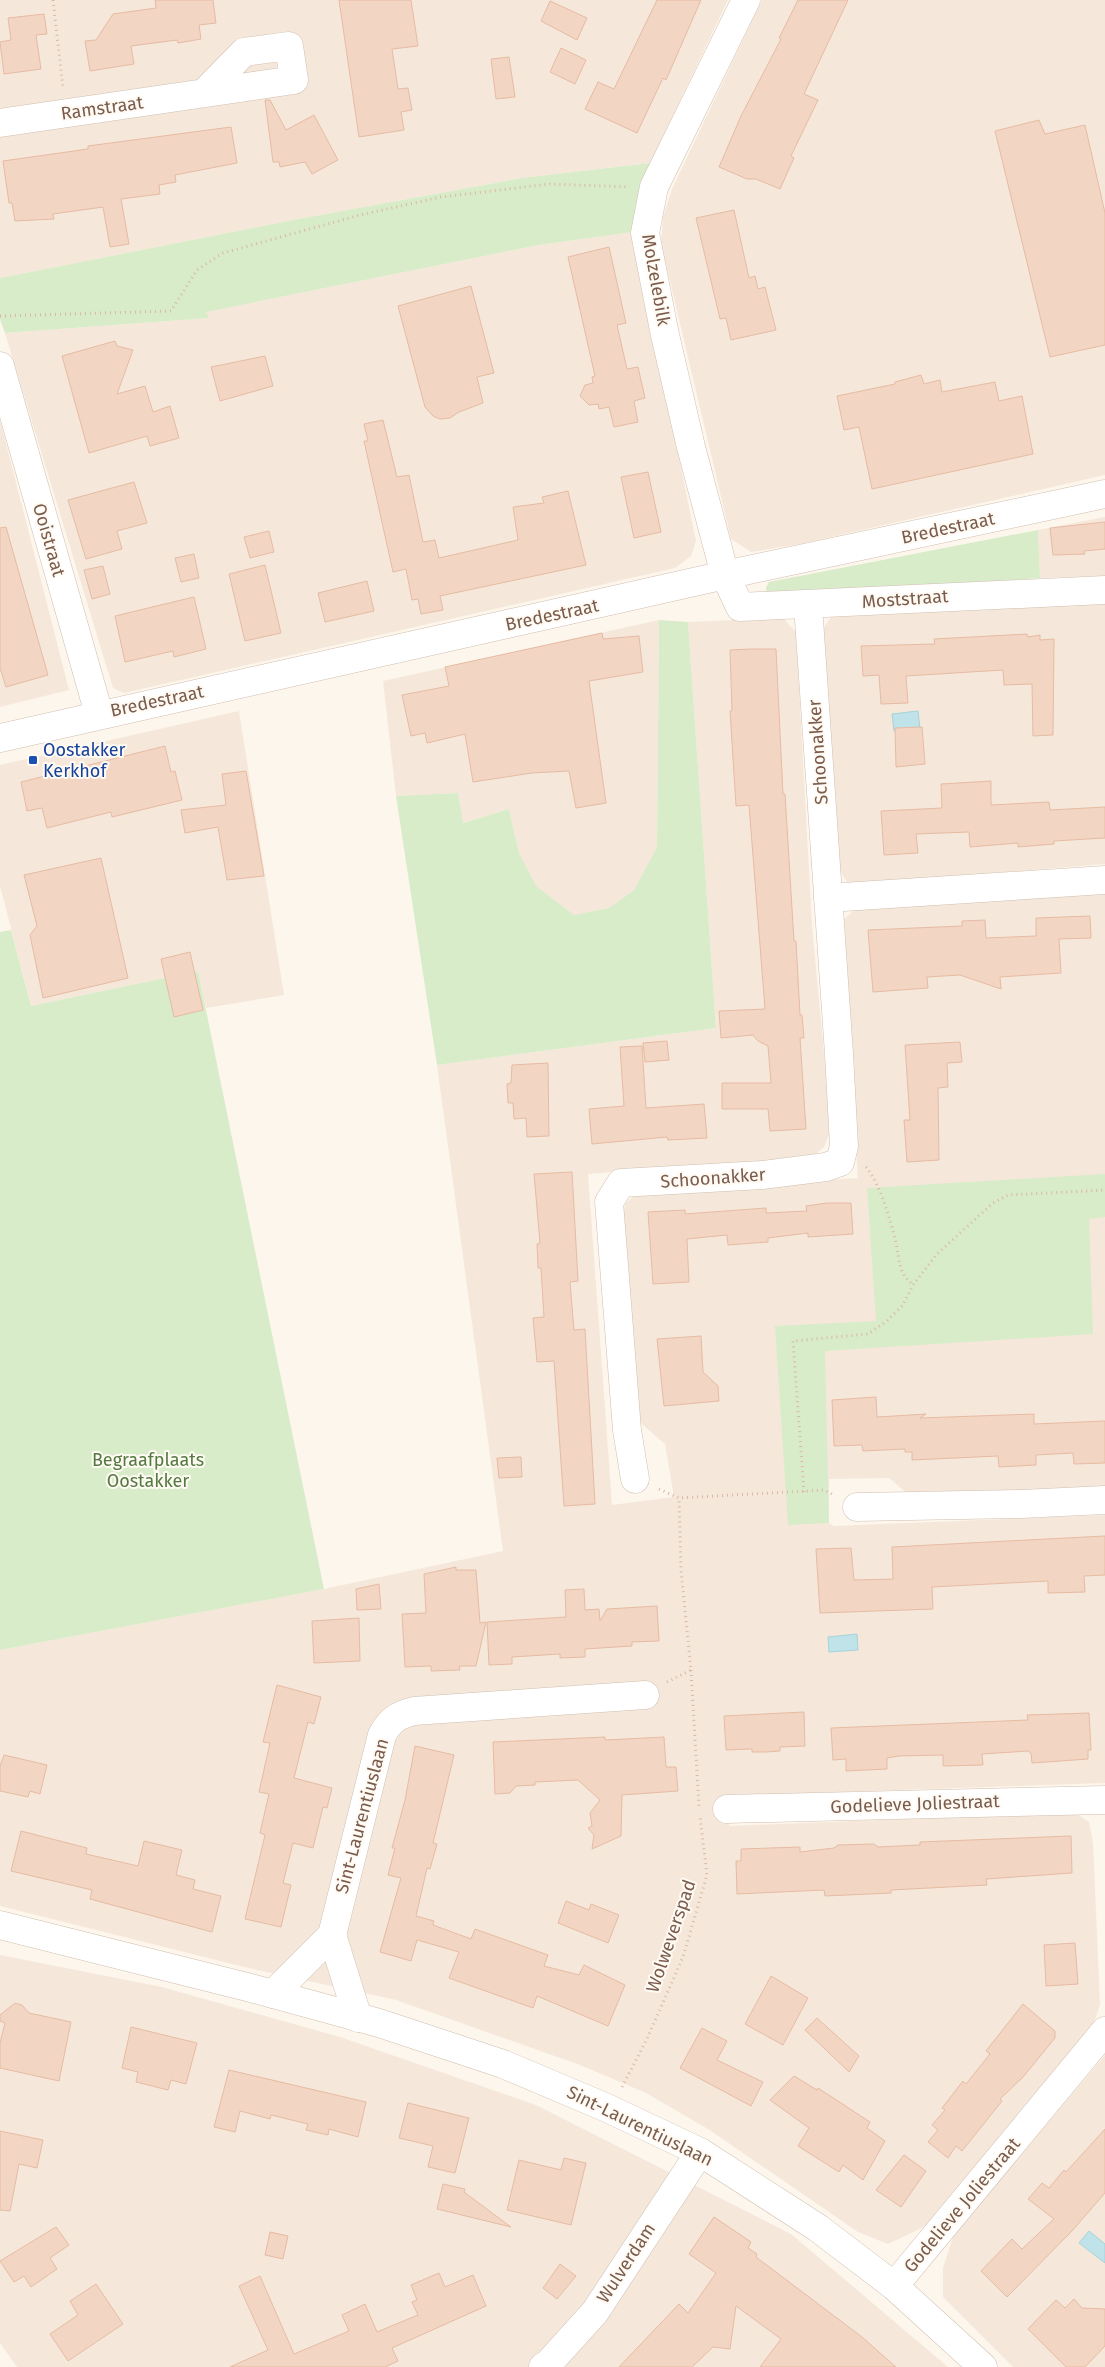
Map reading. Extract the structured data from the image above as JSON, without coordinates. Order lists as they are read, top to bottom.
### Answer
{
  "streets": {
    "street": [
      "Ramstraat",
      "Molzelebilk",
      "Bredestraat",
      "Ooistraat",
      "Moststraat",
      "Schoonakker",
      "Godelieve Joliestraat",
      "Sint-Laurentiuslaan",
      "Wulverdam"
    ],
    "path": ["Wolweverspad"]
  },
  "crossings": [
    ["Molzelebilk", "Bredestraat"],
    ["Molzelebilk", "Moststraat"],
    ["Bredestraat", "Ooistraat"],
    ["Bredestraat", "Moststraat"],
    ["Moststraat", "Schoonakker"],
    ["Godelieve Joliestraat", "Sint-Laurentiuslaan"],
    ["Sint-Laurentiuslaan", "Wolweverspad"],
    ["Sint-Laurentiuslaan", "Wulverdam"]
  ],
  "parks": ["Begraafplaats Oostakker"],
  "places": {
    "transit": ["Oostakker Kerkhof"]
  }
}
